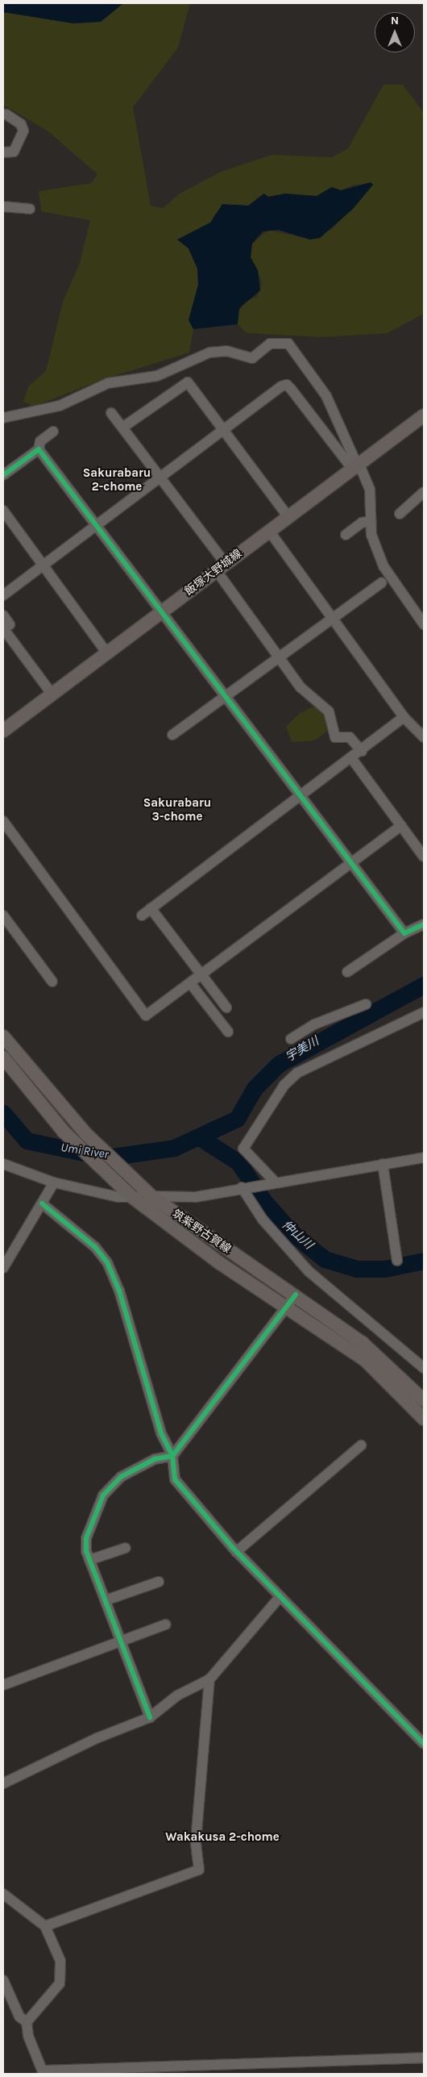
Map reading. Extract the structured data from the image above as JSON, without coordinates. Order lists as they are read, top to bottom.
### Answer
{
  "streets": {
    "main road": ["飯塚大野城線", "筑紫野古賀線"]
  },
  "districts": ["Sakurabaru 2-chome", "Sakurabaru 3-chome", "Wakakusa 2-chome"],
  "water": ["宇美川", "Umi River", "仲山川"],
  "north": "top"
}
